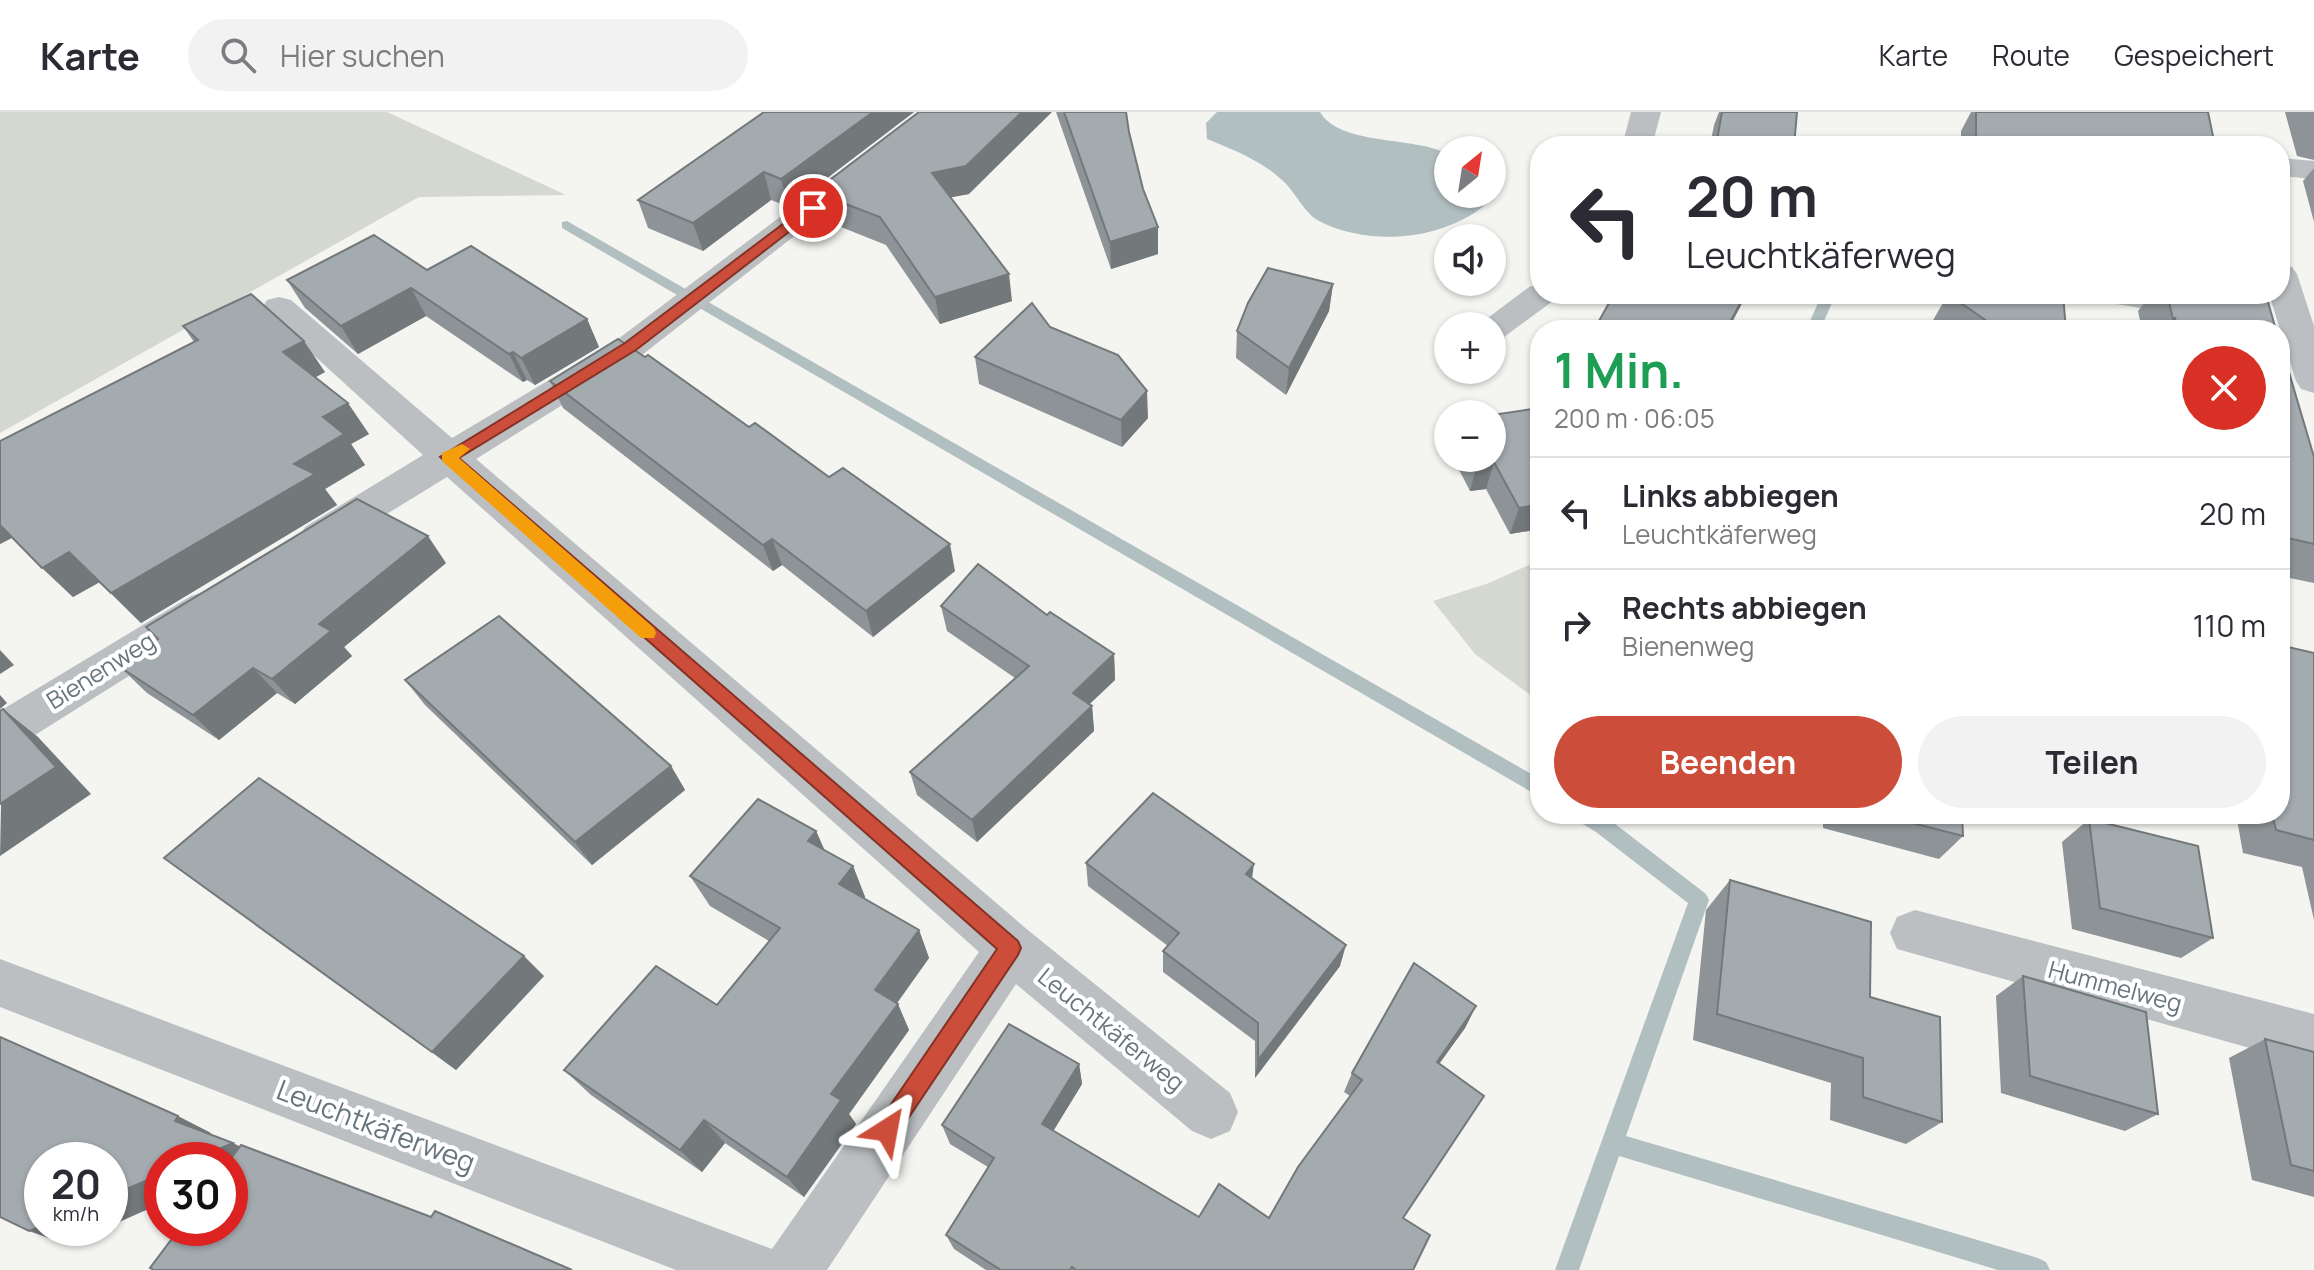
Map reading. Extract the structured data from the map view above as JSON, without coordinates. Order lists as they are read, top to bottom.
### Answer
{
  "streets": {
    "street": ["Bienenweg", "Hummelweg", "Leuchtkäferweg"]
  },
  "north": "top right",
  "page": {
    "header": "Karte",
    "search": "Hier suchen",
    "nav": ["Karte", "Route", "Gespeichert"],
    "map_buttons": ["+", "−"],
    "turn": ["20 m", "Leuchtkäferweg"],
    "heading": ["1 Min.", "200 m · 06:05"],
    "list": [
      {
        "name": "Links abbiegen",
        "note": "Leuchtkäferweg",
        "value": "20 m"
      },
      {
        "name": "Rechts abbiegen",
        "note": "Bienenweg",
        "value": "110 m"
      }
    ],
    "buttons": ["Beenden", "Teilen"],
    "speed": "20 km/h",
    "limit": "30"
  }
}
